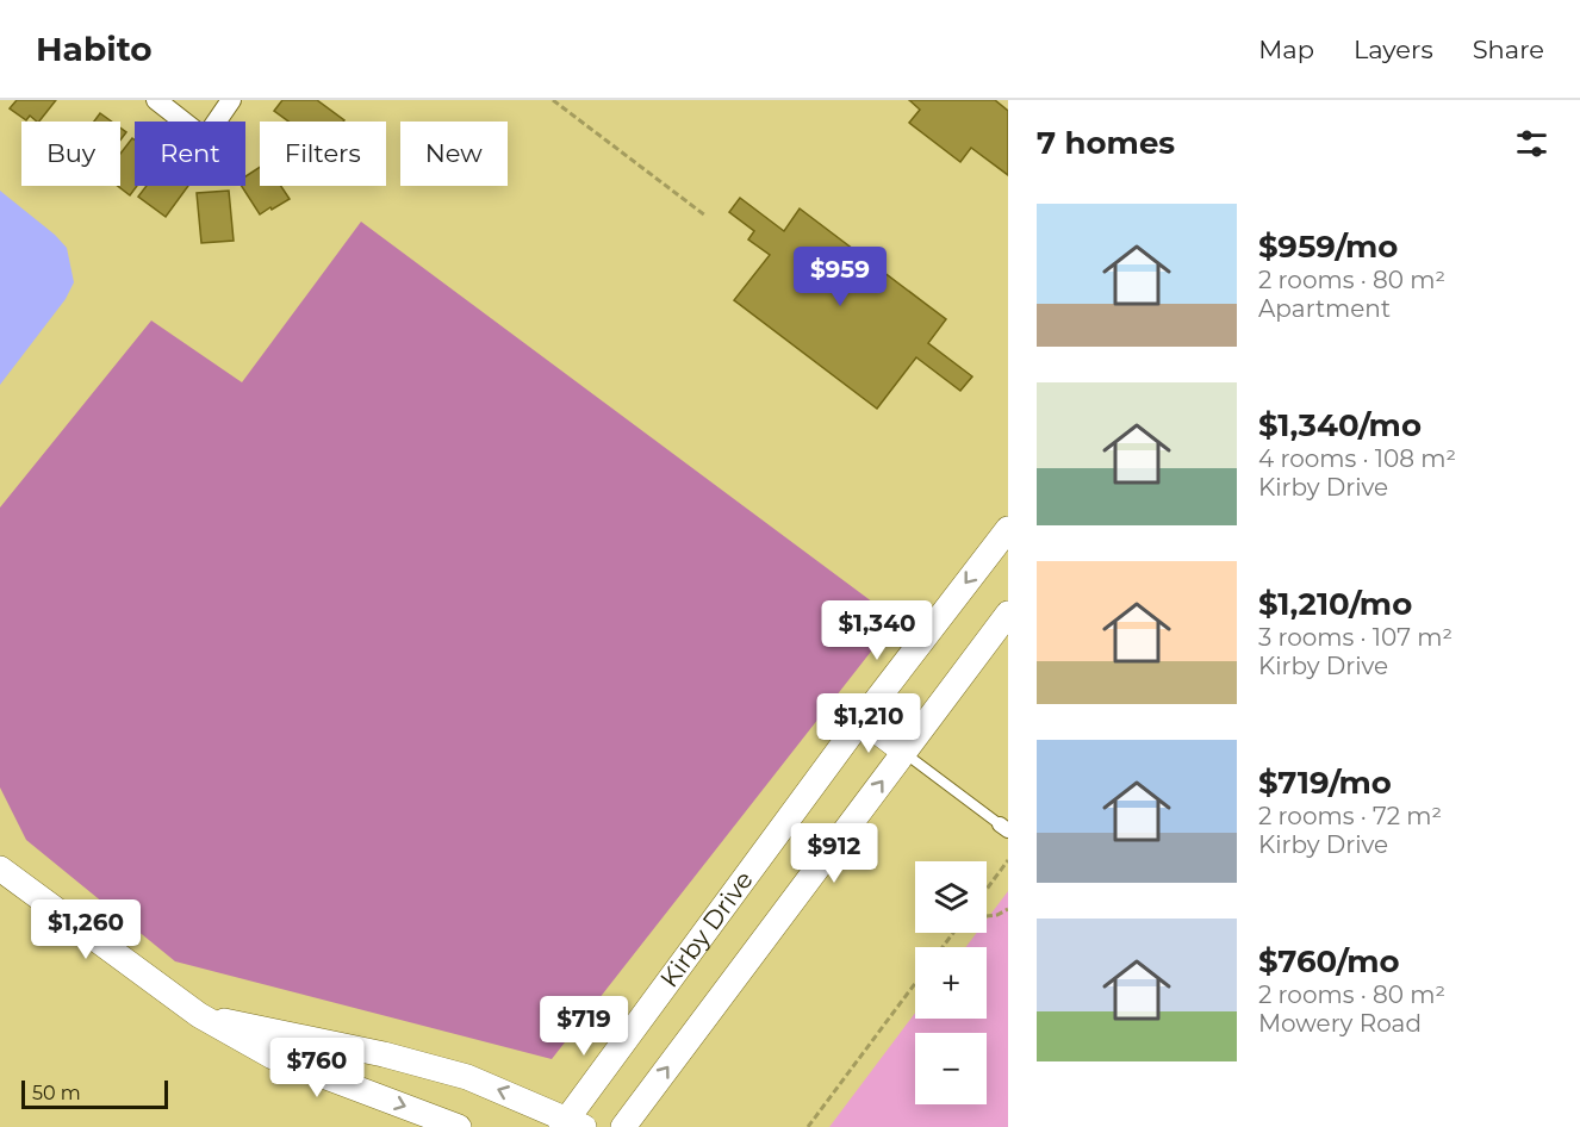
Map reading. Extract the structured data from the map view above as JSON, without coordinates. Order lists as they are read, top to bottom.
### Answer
{
  "streets": {
    "street": ["Kirby Drive"]
  },
  "scale_bar": "50 m",
  "page": {
    "header": "Habito",
    "nav": ["Map", "Layers", "Share"],
    "heading": "7 homes",
    "chip": [
      "Buy",
      "Rent",
      "Filters",
      "New"
    ],
    "list": [
      {
        "name": "$959/mo",
        "note": "2 rooms · 80 m² · Apartment"
      },
      {
        "name": "$1,340/mo",
        "note": "4 rooms · 108 m² · Kirby Drive"
      },
      {
        "name": "$1,210/mo",
        "note": "3 rooms · 107 m² · Kirby Drive"
      },
      {
        "name": "$719/mo",
        "note": "2 rooms · 72 m² · Kirby Drive"
      },
      {
        "name": "$760/mo",
        "note": "2 rooms · 80 m² · Mowery Road"
      }
    ],
    "price": [
      "$959",
      "$1,340",
      "$1,210",
      "$912",
      "$1,260",
      "$719",
      "$760"
    ],
    "map_buttons": ["+", "−"],
    "scale": "50 m"
  }
}
